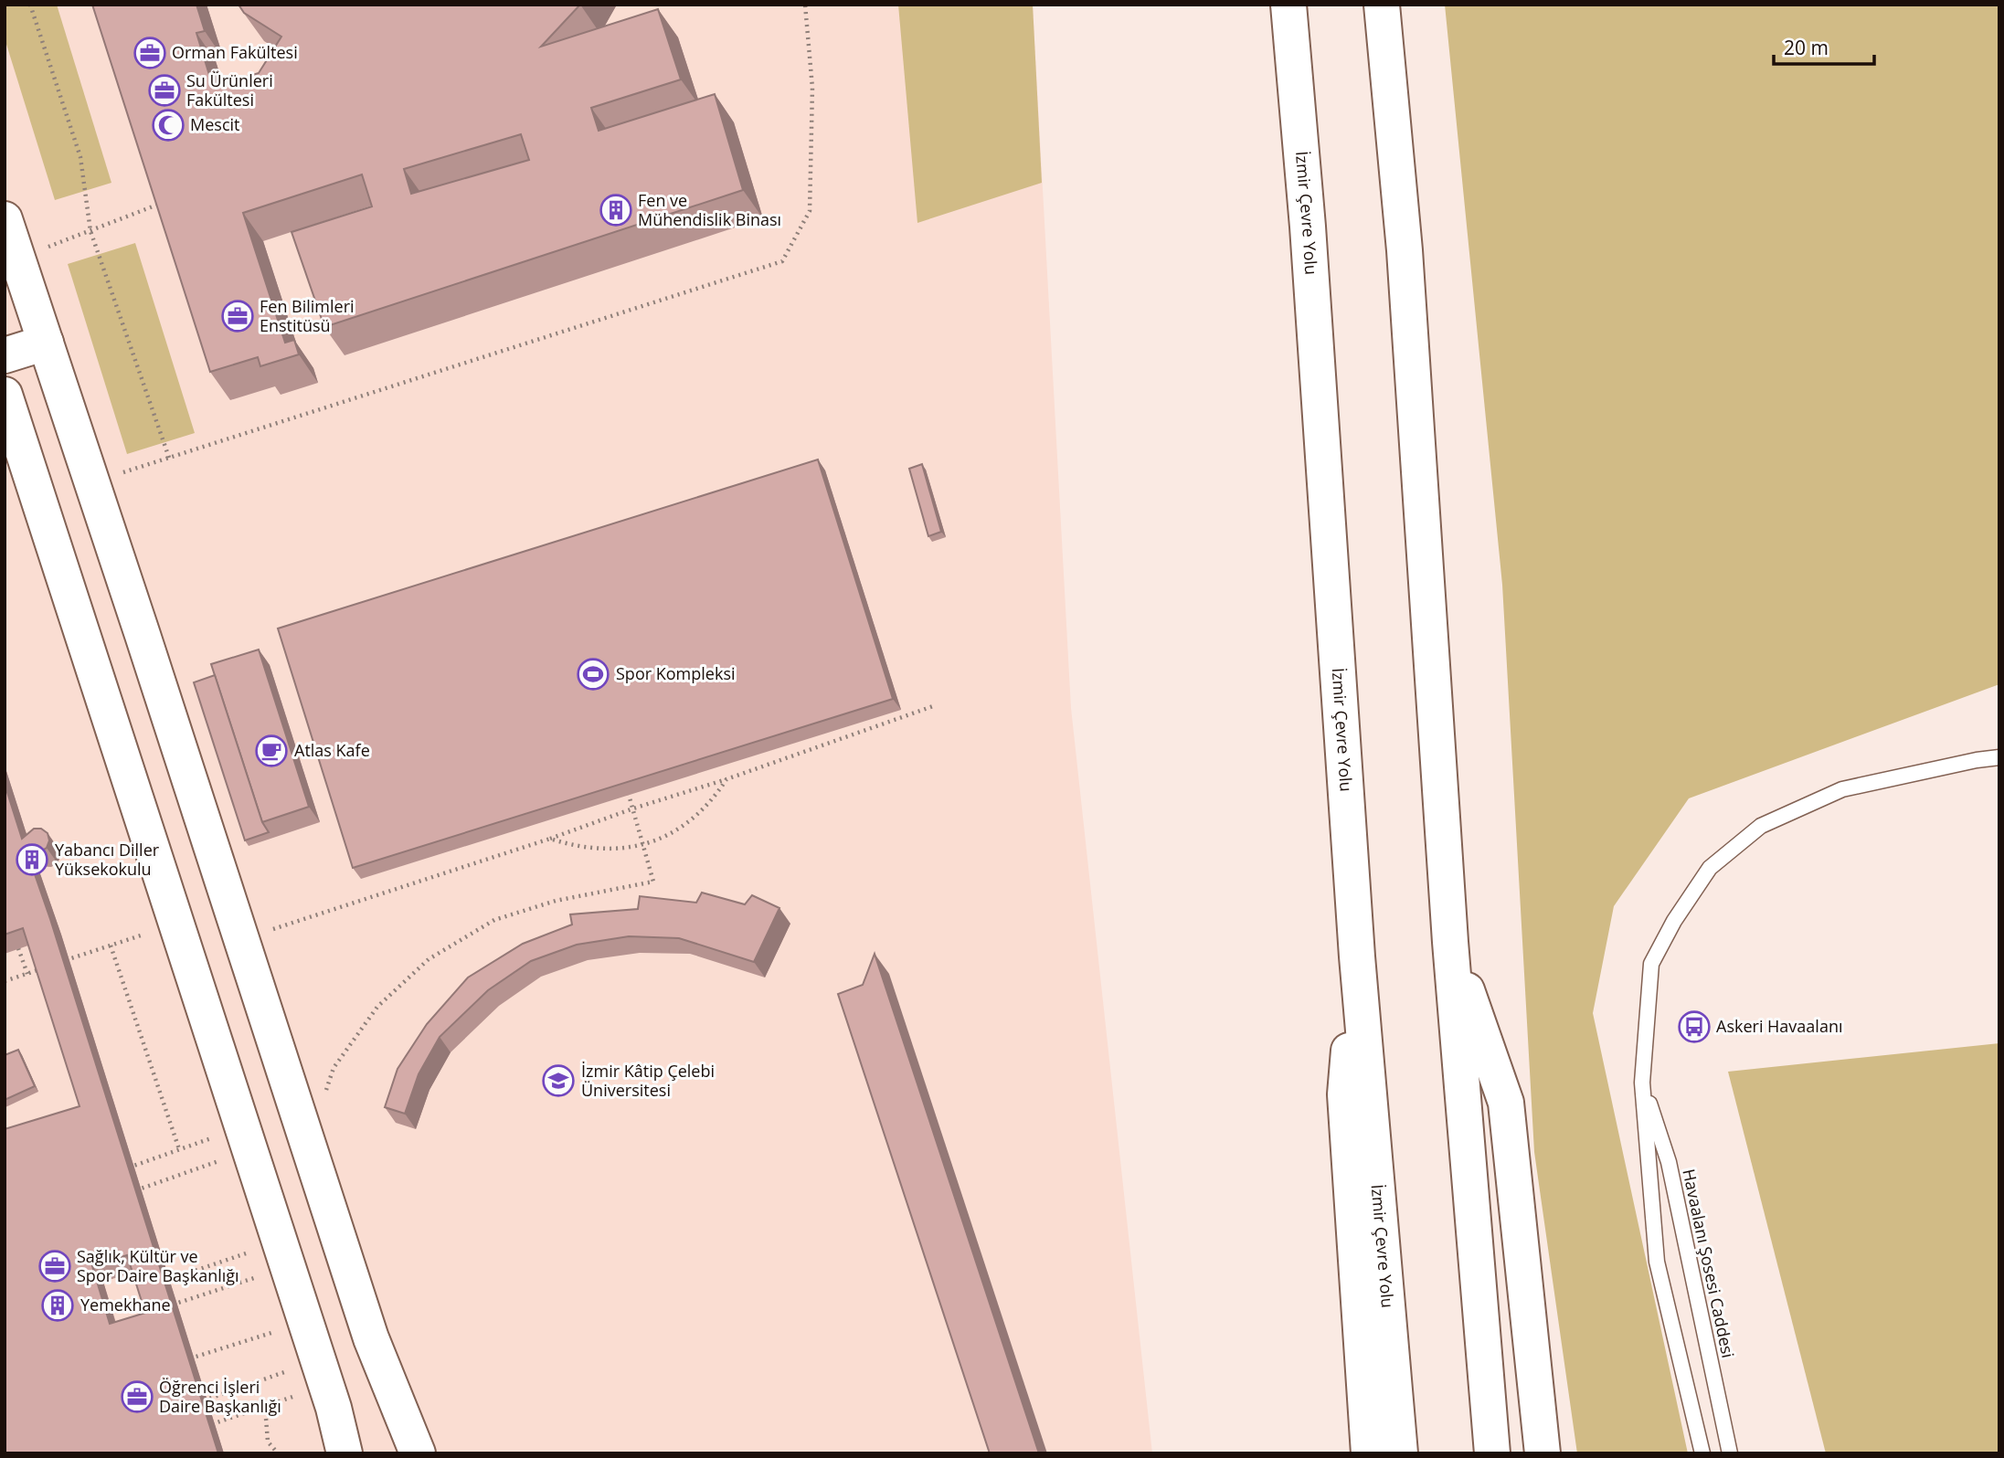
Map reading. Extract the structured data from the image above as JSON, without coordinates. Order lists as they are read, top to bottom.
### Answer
{
  "streets": {
    "main road": ["İzmir Çevre Yolu"],
    "lane": ["Havaalanı Şosesi Caddesi"]
  },
  "places": {
    "office": [
      "Orman Fakültesi",
      "Su Ürünleri Fakültesi",
      "Fen Bilimleri Enstitüsü",
      "Sağlık, Kültür ve Spor Daire Başkanlığı",
      "Öğrenci İşleri Daire Başkanlığı"
    ],
    "mosque": ["Mescit"],
    "building": ["Fen ve Mühendislik Binası", "Yabancı Diller Yüksekokulu", "Yemekhane"],
    "sports": ["Spor Kompleksi"],
    "cafe": ["Atlas Kafe"],
    "bus stop": ["Askeri Havaalanı"],
    "school or university": ["İzmir Kâtip Çelebi Üniversitesi"]
  },
  "scale_bar": "20 m"
}
